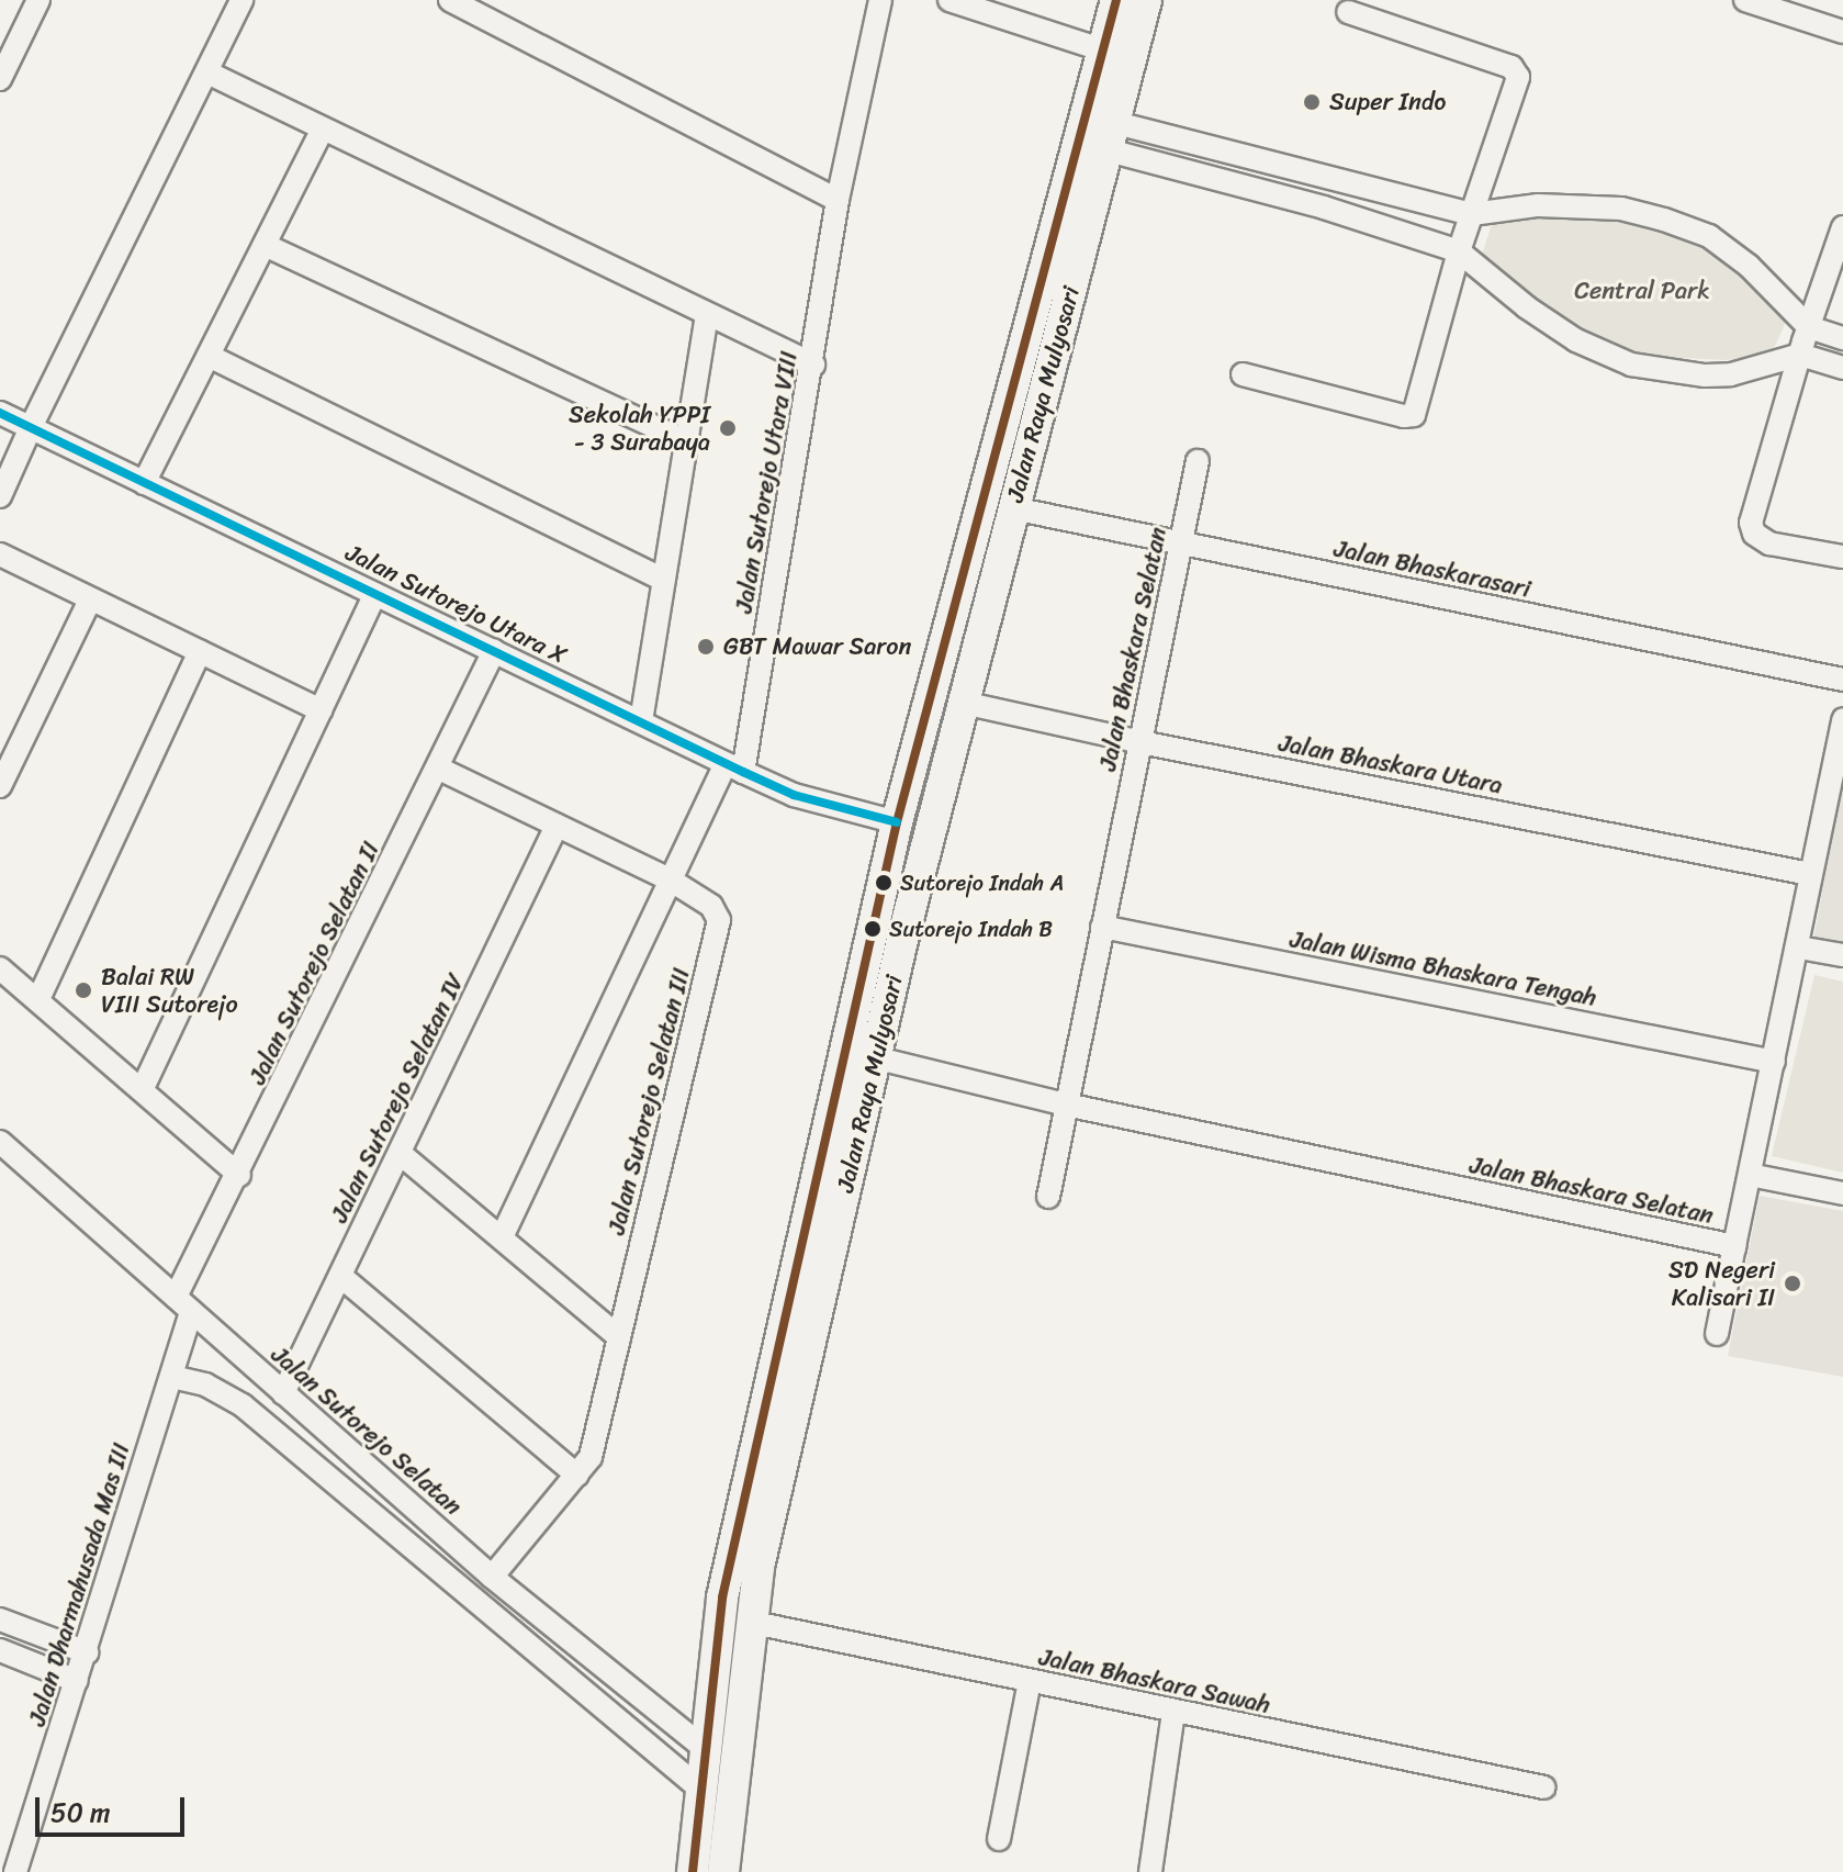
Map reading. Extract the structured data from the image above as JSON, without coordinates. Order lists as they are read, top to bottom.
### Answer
{
  "streets": {
    "main road": ["Jalan Raya Mulyosari"],
    "street": [
      "Jalan Sutorejo Utara VIII",
      "Jalan Bhaskarasari",
      "Jalan Sutorejo Utara X",
      "Jalan Bhaskara Selatan",
      "Jalan Bhaskara Utara",
      "Jalan Sutorejo Selatan II",
      "Jalan Wisma Bhaskara Tengah",
      "Jalan Sutorejo Selatan IV",
      "Jalan Sutorejo Selatan III",
      "Jalan Sutorejo Selatan",
      "Jalan Dharmahusada Mas III",
      "Jalan Bhaskara Sawah"
    ]
  },
  "crossings": [
    ["Jalan Raya Mulyosari", "Jalan Bhaskarasari"],
    ["Jalan Raya Mulyosari", "Jalan Sutorejo Utara X"],
    ["Jalan Raya Mulyosari", "Jalan Bhaskara Selatan"],
    ["Jalan Raya Mulyosari", "Jalan Bhaskara Utara"],
    ["Jalan Raya Mulyosari", "Jalan Sutorejo Selatan"],
    ["Jalan Raya Mulyosari", "Jalan Bhaskara Sawah"],
    ["Jalan Sutorejo Utara VIII", "Jalan Sutorejo Utara X"],
    ["Jalan Sutorejo Utara VIII", "Jalan Sutorejo Selatan III"],
    ["Jalan Bhaskarasari", "Jalan Bhaskara Selatan"],
    ["Jalan Sutorejo Utara X", "Jalan Sutorejo Selatan II"],
    ["Jalan Bhaskara Selatan", "Jalan Bhaskara Utara"],
    ["Jalan Bhaskara Selatan", "Jalan Wisma Bhaskara Tengah"],
    ["Jalan Sutorejo Selatan II", "Jalan Sutorejo Selatan III"],
    ["Jalan Sutorejo Selatan II", "Jalan Sutorejo Selatan"],
    ["Jalan Sutorejo Selatan II", "Jalan Dharmahusada Mas III"],
    ["Jalan Sutorejo Selatan IV", "Jalan Sutorejo Selatan III"],
    ["Jalan Sutorejo Selatan IV", "Jalan Sutorejo Selatan"],
    ["Jalan Sutorejo Selatan III", "Jalan Sutorejo Selatan"],
    ["Jalan Sutorejo Selatan", "Jalan Dharmahusada Mas III"]
  ],
  "parks": ["Central Park"],
  "places": [
    "Super Indo",
    "Sekolah YPPI - 3 Surabaya",
    "GBT Mawar Saron",
    "Sutorejo Indah A",
    "Sutorejo Indah B",
    "Balai RW VIII Sutorejo",
    "SD Negeri Kalisari II"
  ],
  "scale_bar": "50 m"
}
